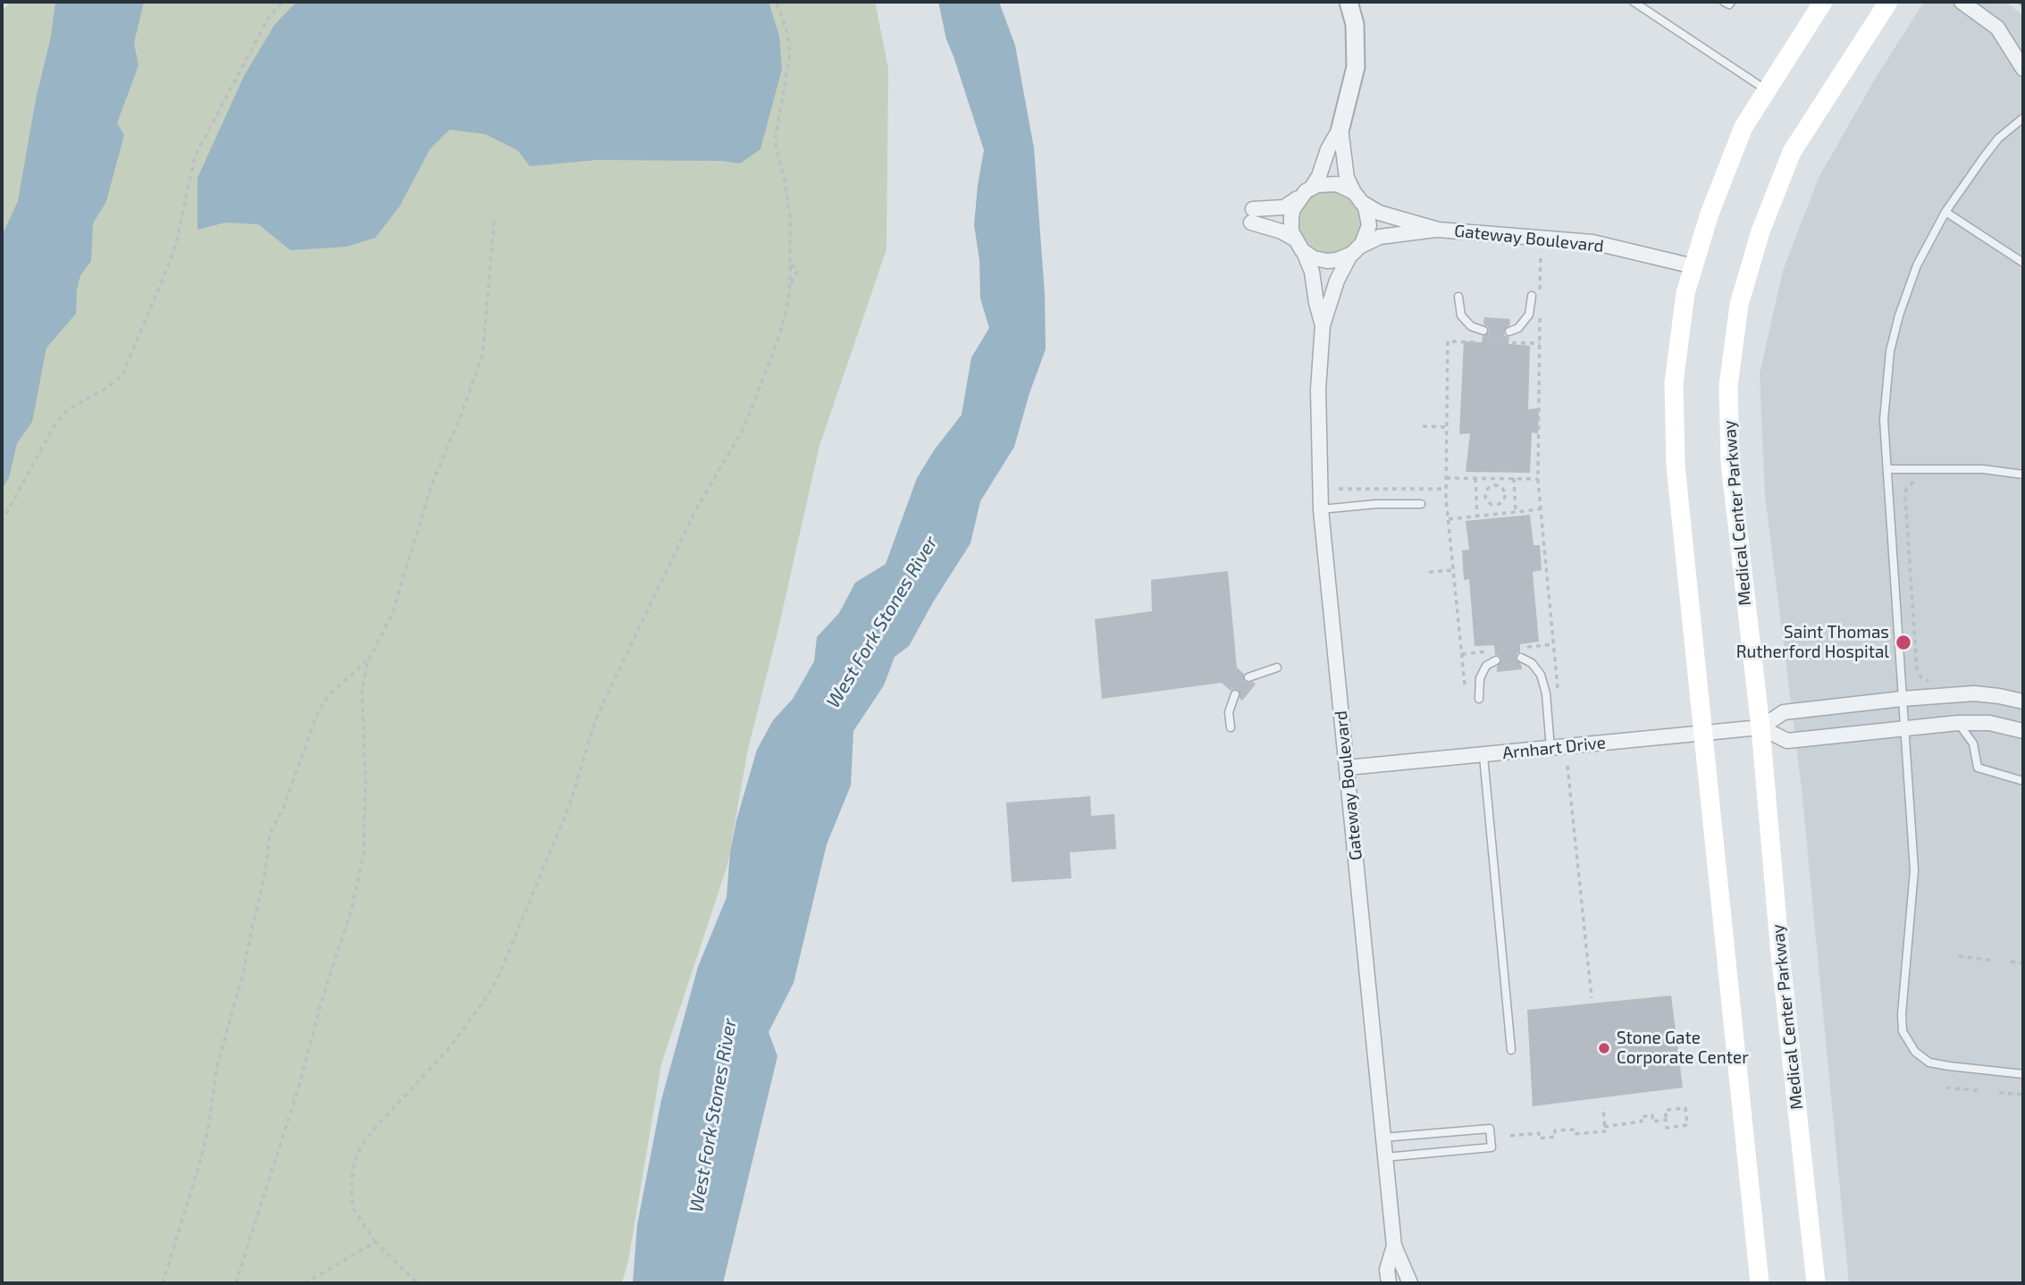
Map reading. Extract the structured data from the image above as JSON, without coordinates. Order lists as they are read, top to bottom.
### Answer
{
  "streets": {
    "main road": ["Medical Center Parkway"],
    "street": ["Gateway Boulevard", "Arnhart Drive"]
  },
  "crossings": [
    ["Gateway Boulevard", "Arnhart Drive"],
    ["Medical Center Parkway", "Arnhart Drive"]
  ],
  "water": ["West Fork Stones River"],
  "places": ["Saint Thomas Rutherford Hospital", "Stone Gate Corporate Center"]
}
